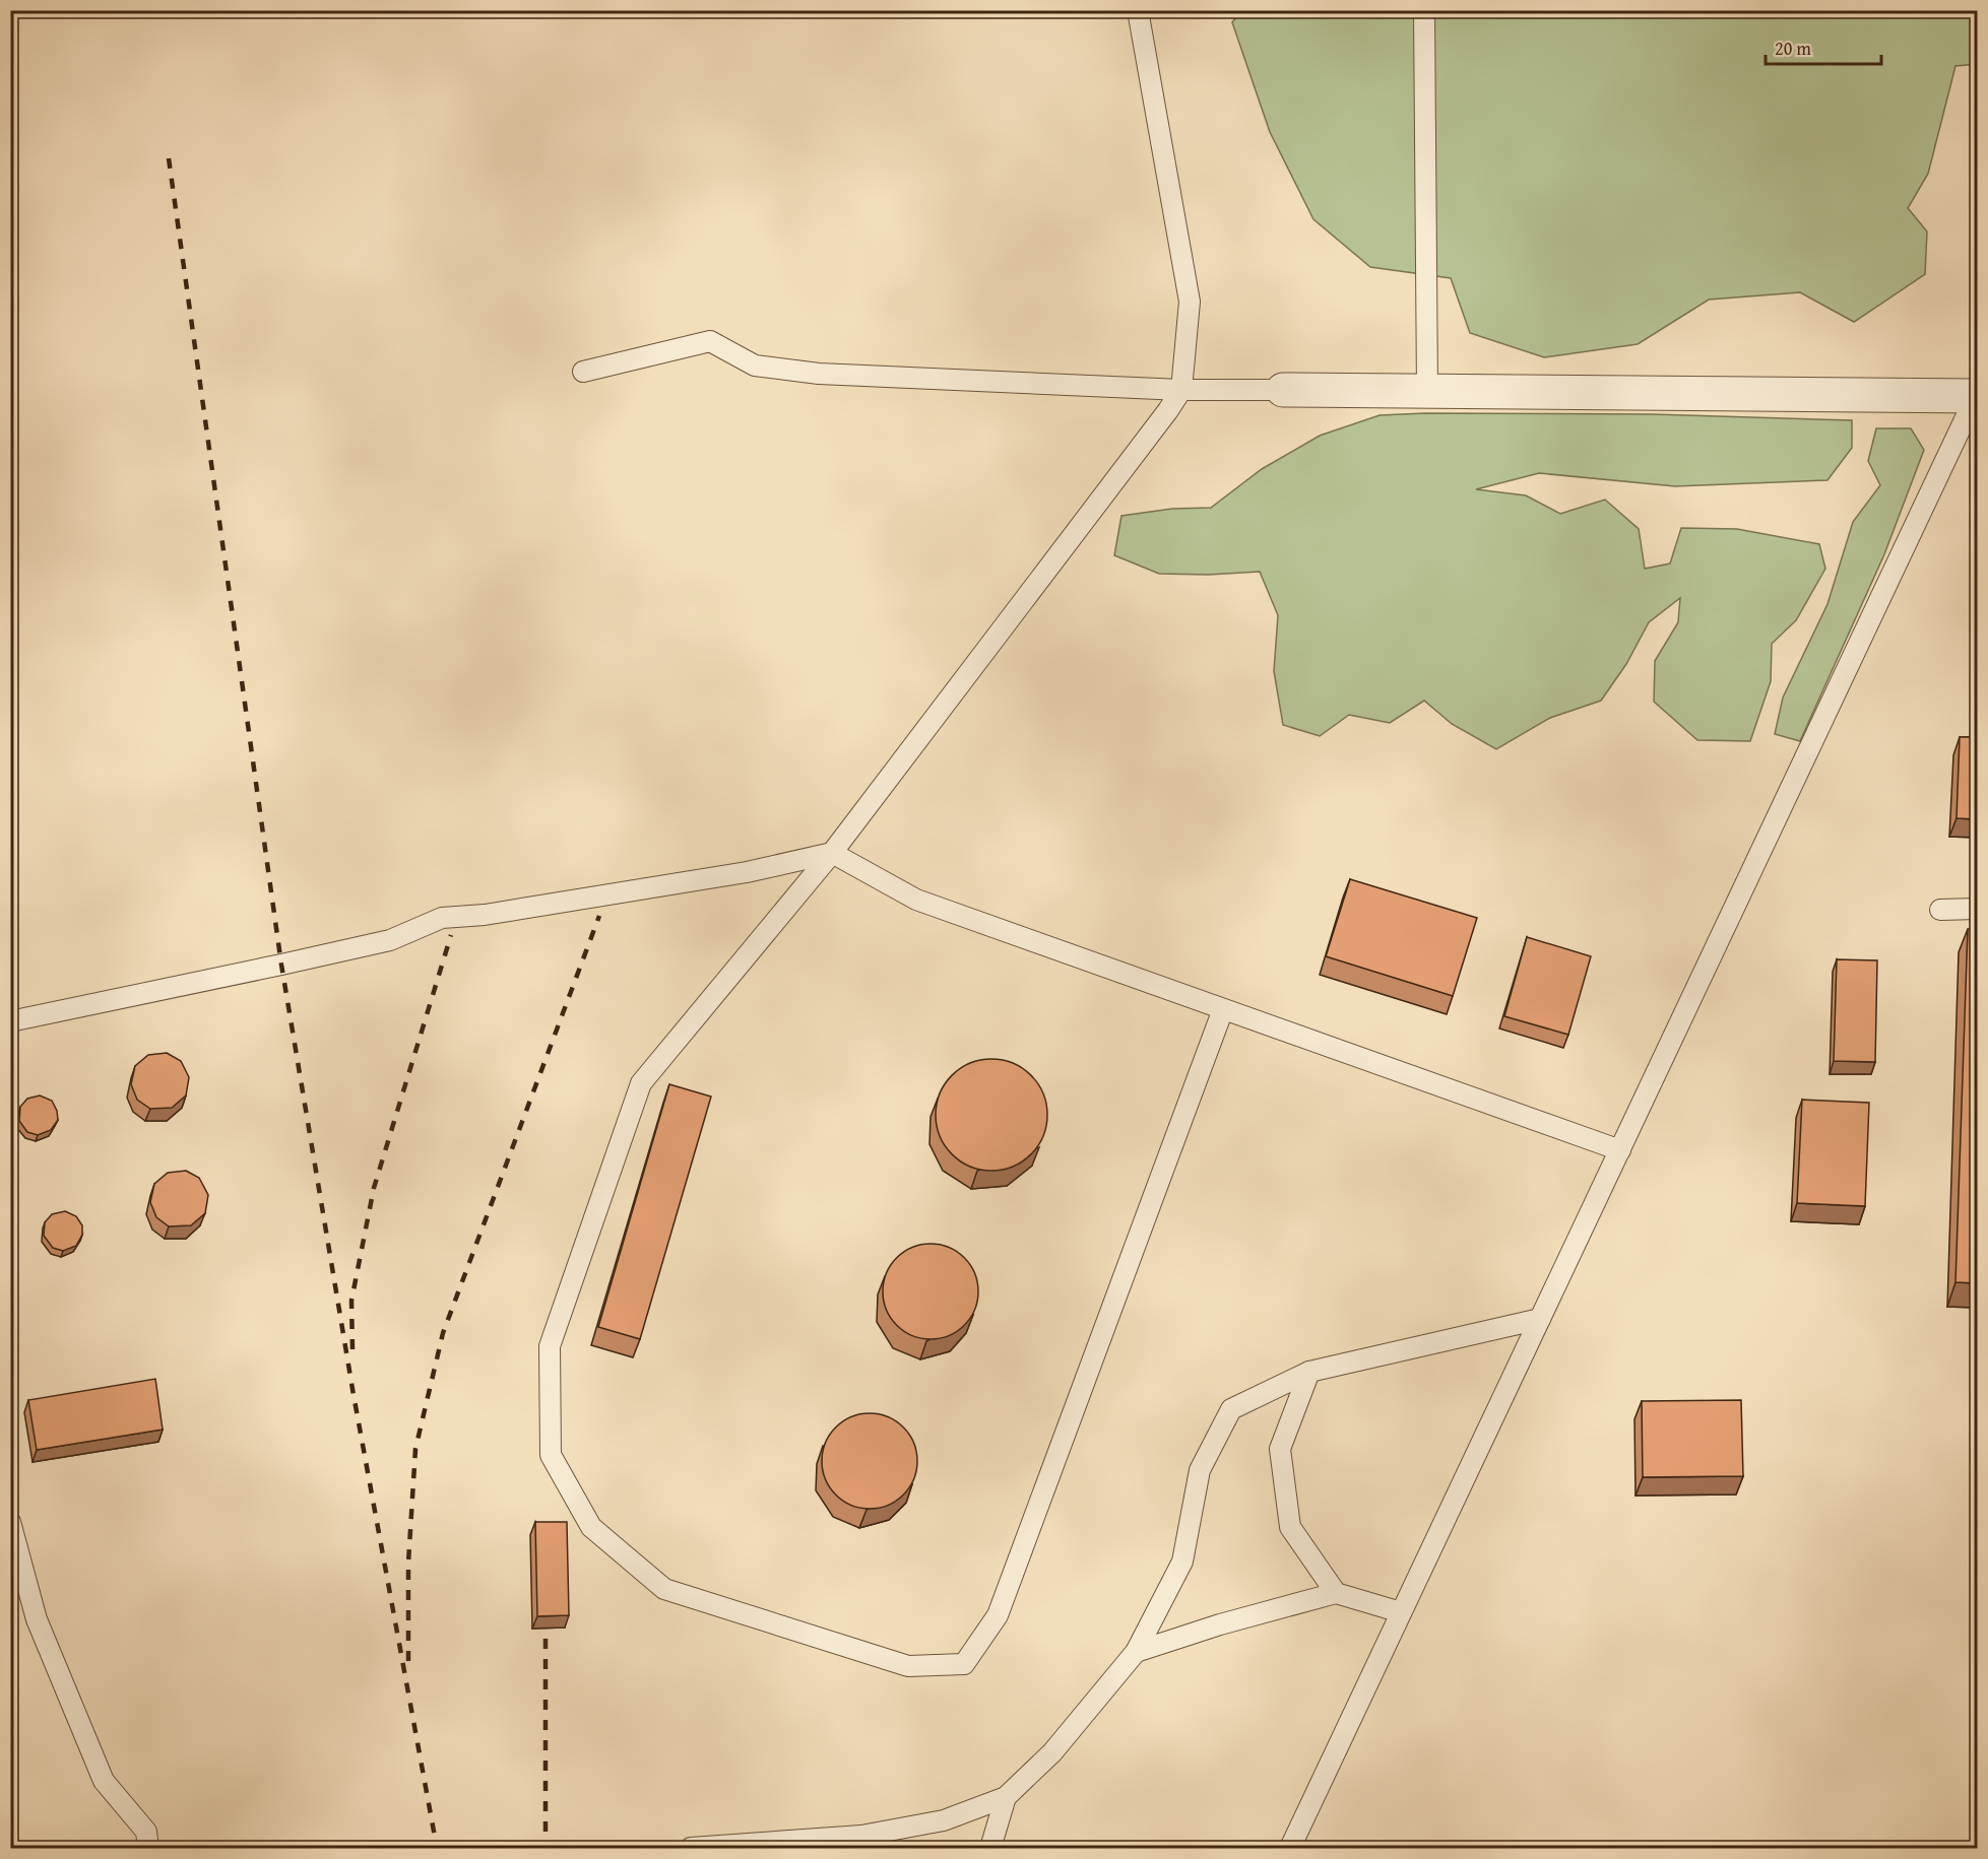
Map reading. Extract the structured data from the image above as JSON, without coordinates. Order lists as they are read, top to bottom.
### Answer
{
  "scale_bar": "20 m"
}
